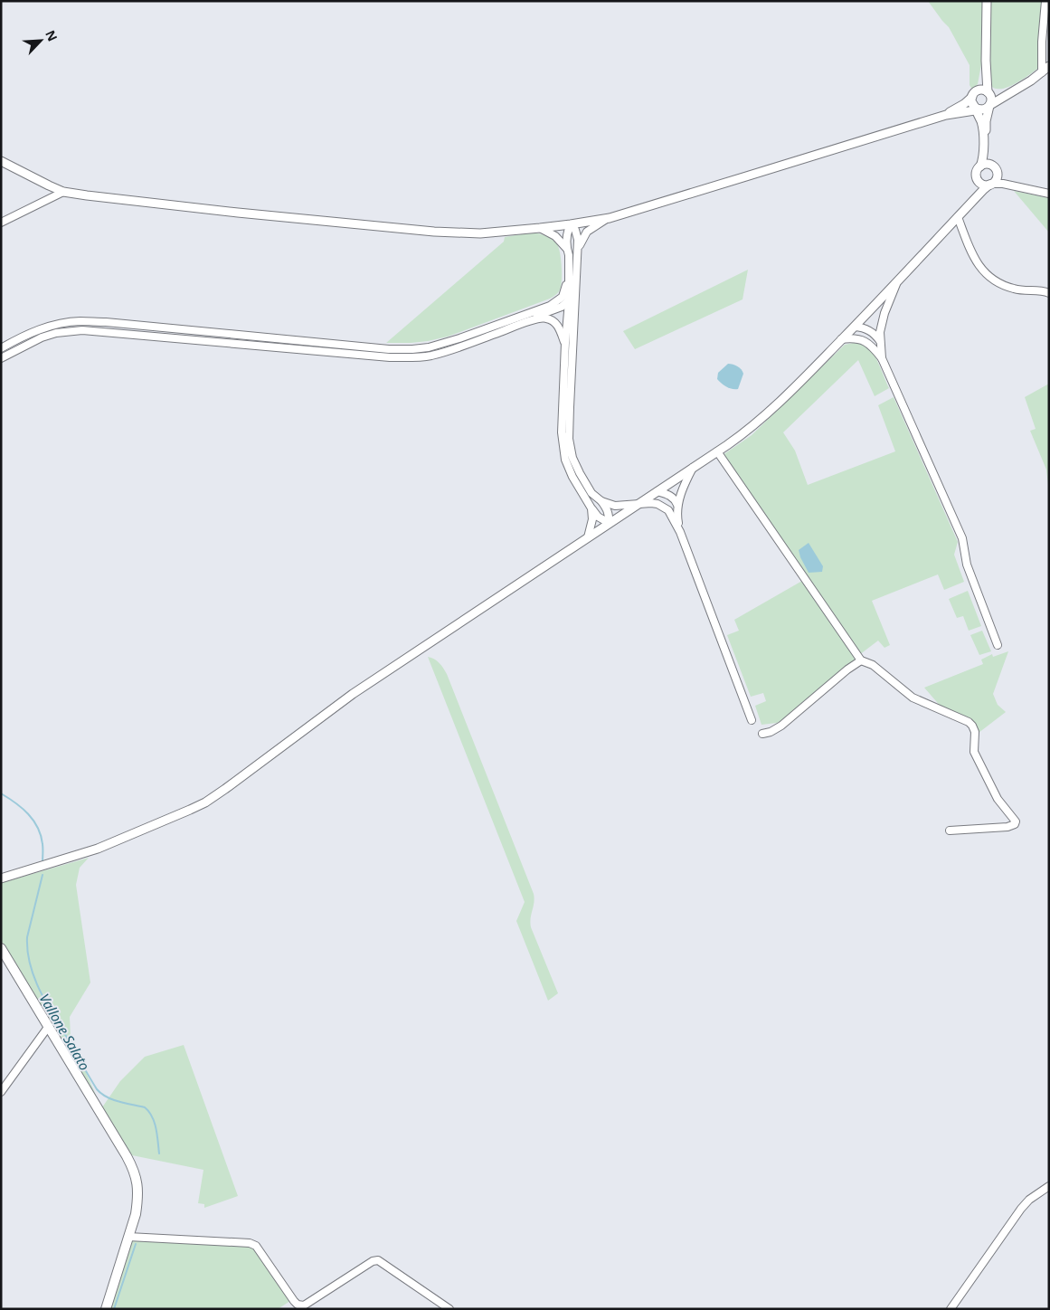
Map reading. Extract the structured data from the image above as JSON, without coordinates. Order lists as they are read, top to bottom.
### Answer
{
  "water": ["Vallone Salato"],
  "north": "top right"
}
